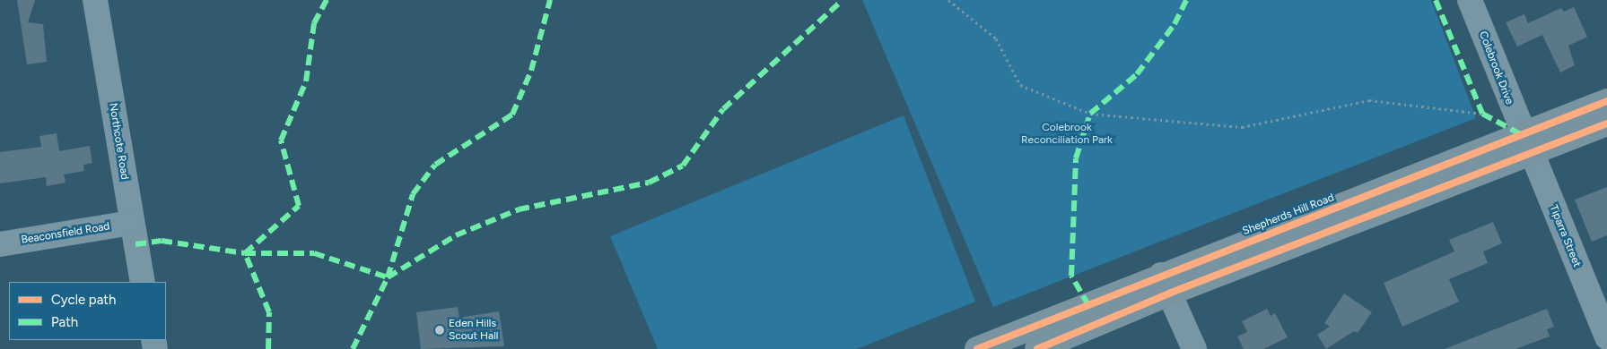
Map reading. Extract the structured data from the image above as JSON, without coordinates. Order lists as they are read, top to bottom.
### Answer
{
  "streets": {
    "main road": ["Shepherds Hill Road"],
    "street": [
      "Colebrook Drive",
      "Northcote Road",
      "Beaconsfield Road",
      "Tiparra Street"
    ]
  },
  "crossings": [
    ["Colebrook Drive", "Shepherds Hill Road"],
    ["Colebrook Drive", "Tiparra Street"],
    ["Northcote Road", "Beaconsfield Road"],
    ["Shepherds Hill Road", "Tiparra Street"]
  ],
  "parks": ["Colebrook Reconciliation Park"],
  "places": ["Eden Hills Scout Hall"],
  "legend": ["Cycle path", "Path"]
}
